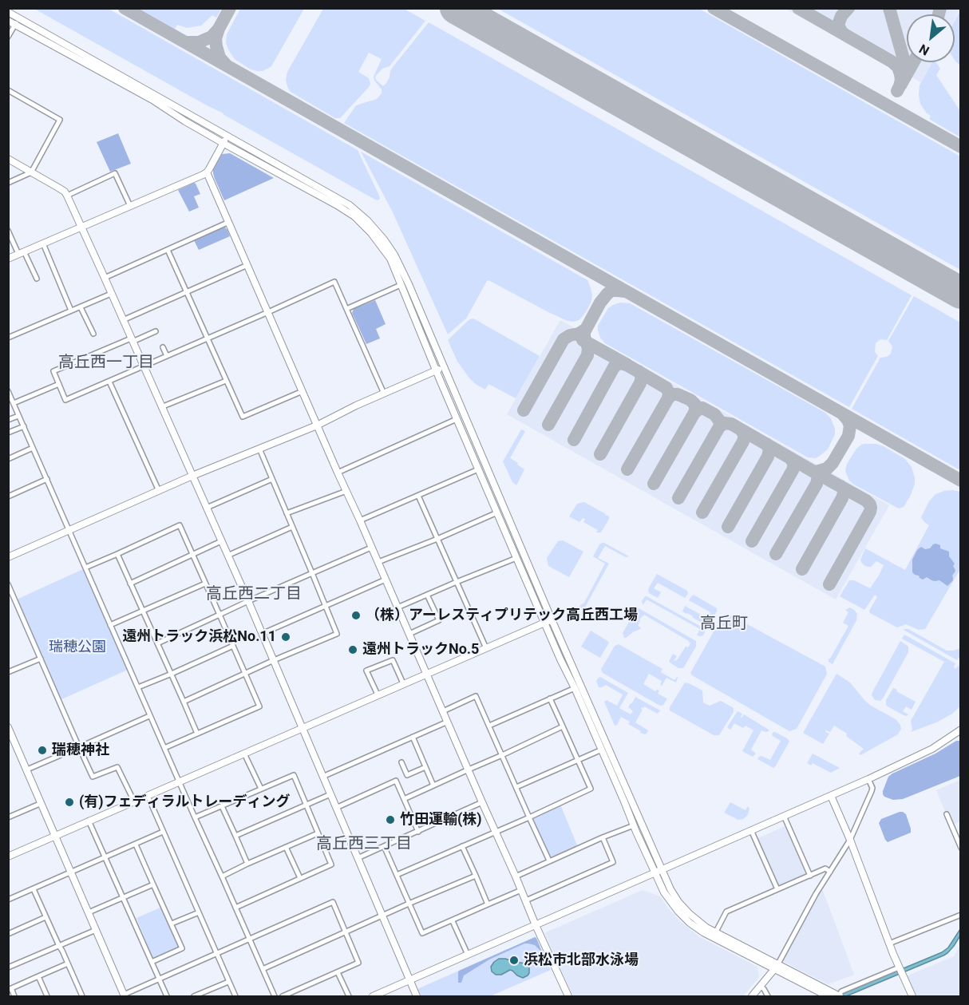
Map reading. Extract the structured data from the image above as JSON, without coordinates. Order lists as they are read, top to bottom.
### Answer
{
  "districts": [
    "高丘西一丁目",
    "高丘西二丁目",
    "高丘町",
    "高丘西三丁目"
  ],
  "parks": ["瑞穂公園"],
  "places": [
    "（株）アーレスティプリテック高丘西工場",
    "遠州トラック浜松No.11",
    "遠州トラックNo.5",
    "瑞穂神社",
    "(有)フェディラルトレーディング",
    "竹田運輸(株)",
    "浜松市北部水泳場"
  ],
  "north": "bottom left"
}
